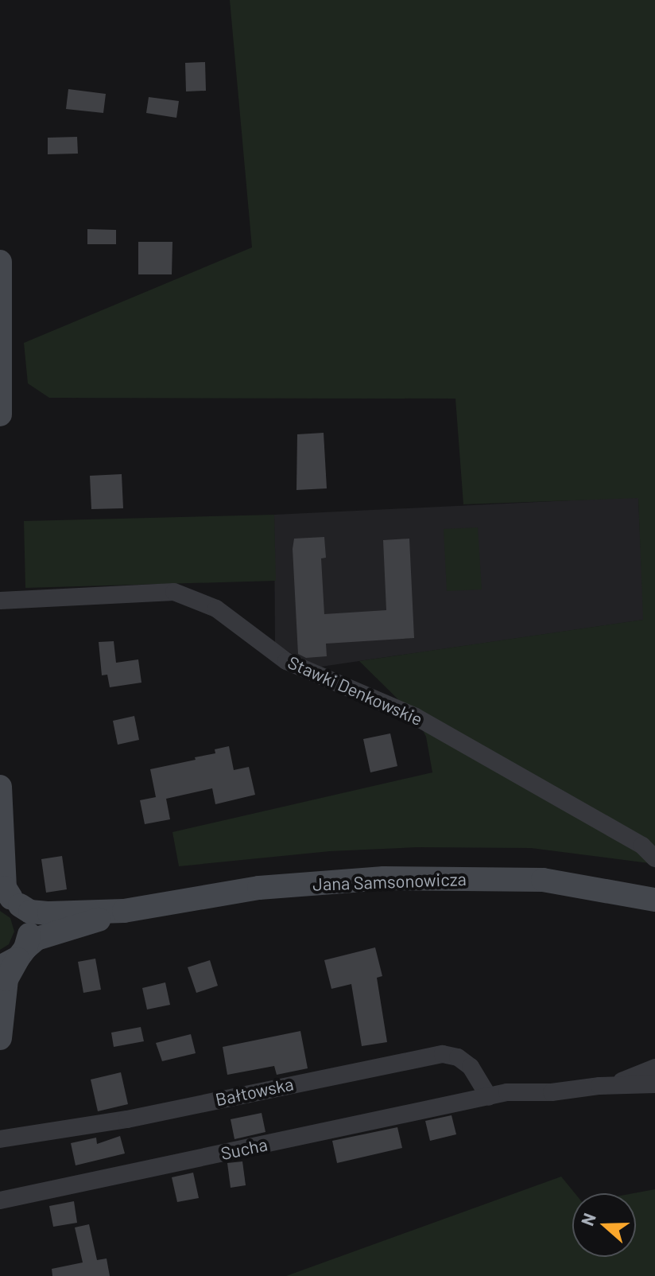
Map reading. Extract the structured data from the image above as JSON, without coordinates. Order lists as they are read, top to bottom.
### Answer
{
  "streets": {
    "main road": ["Jana Samsonowicza"],
    "street": ["Stawki Denkowskie", "Bałtowska", "Sucha"]
  },
  "crossings": [
    ["Bałtowska", "Sucha"]
  ],
  "north": "left"
}
